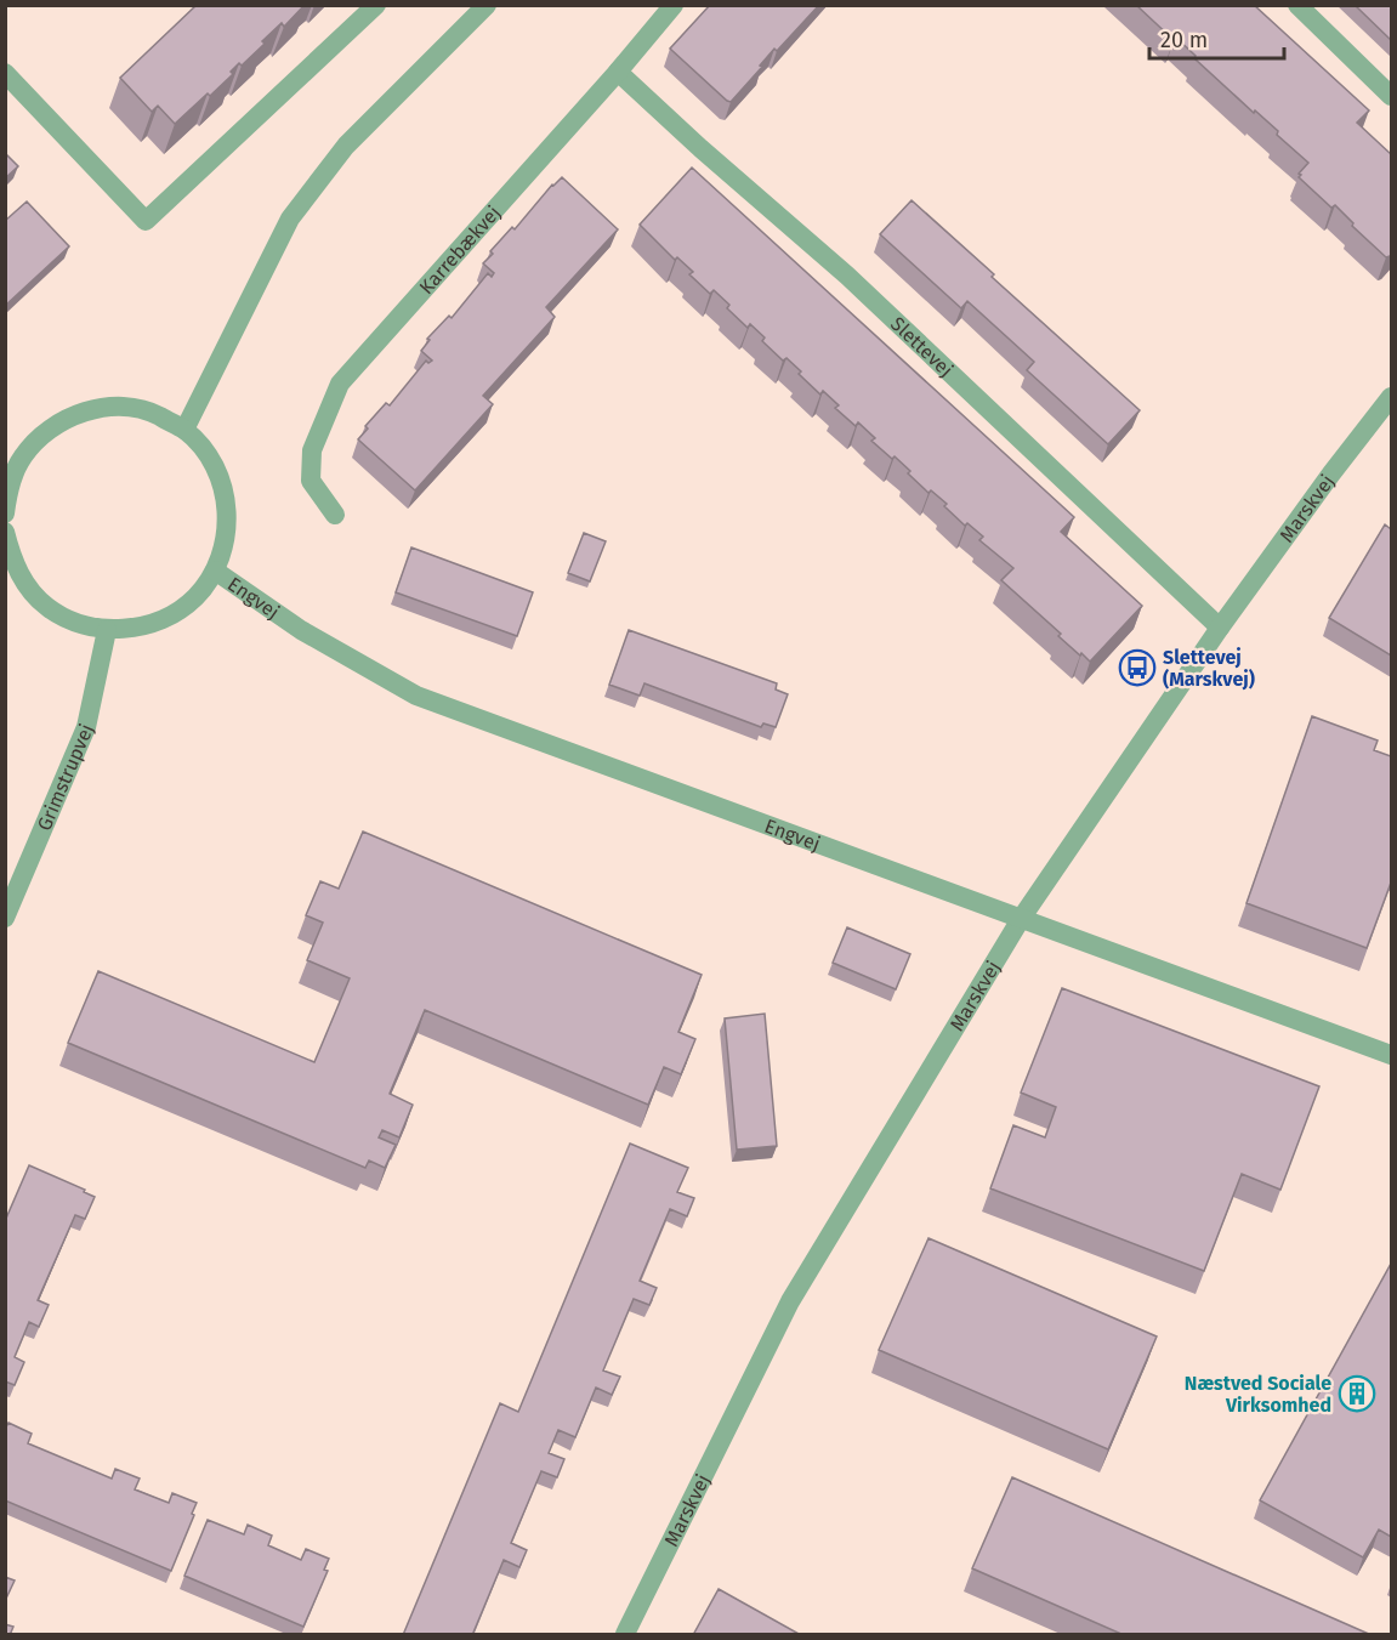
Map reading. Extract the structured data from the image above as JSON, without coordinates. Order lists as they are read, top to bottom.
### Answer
{
  "streets": {
    "street": [
      "Karrebækvej",
      "Slettevej",
      "Marskvej",
      "Engvej",
      "Grimstrupvej"
    ]
  },
  "crossings": [
    ["Karrebækvej", "Slettevej"],
    ["Slettevej", "Marskvej"],
    ["Marskvej", "Engvej"]
  ],
  "places": {
    "bus stop": ["Slettevej (Marskvej)"],
    "building": ["Næstved Sociale Virksomhed"]
  },
  "scale_bar": "20 m"
}
